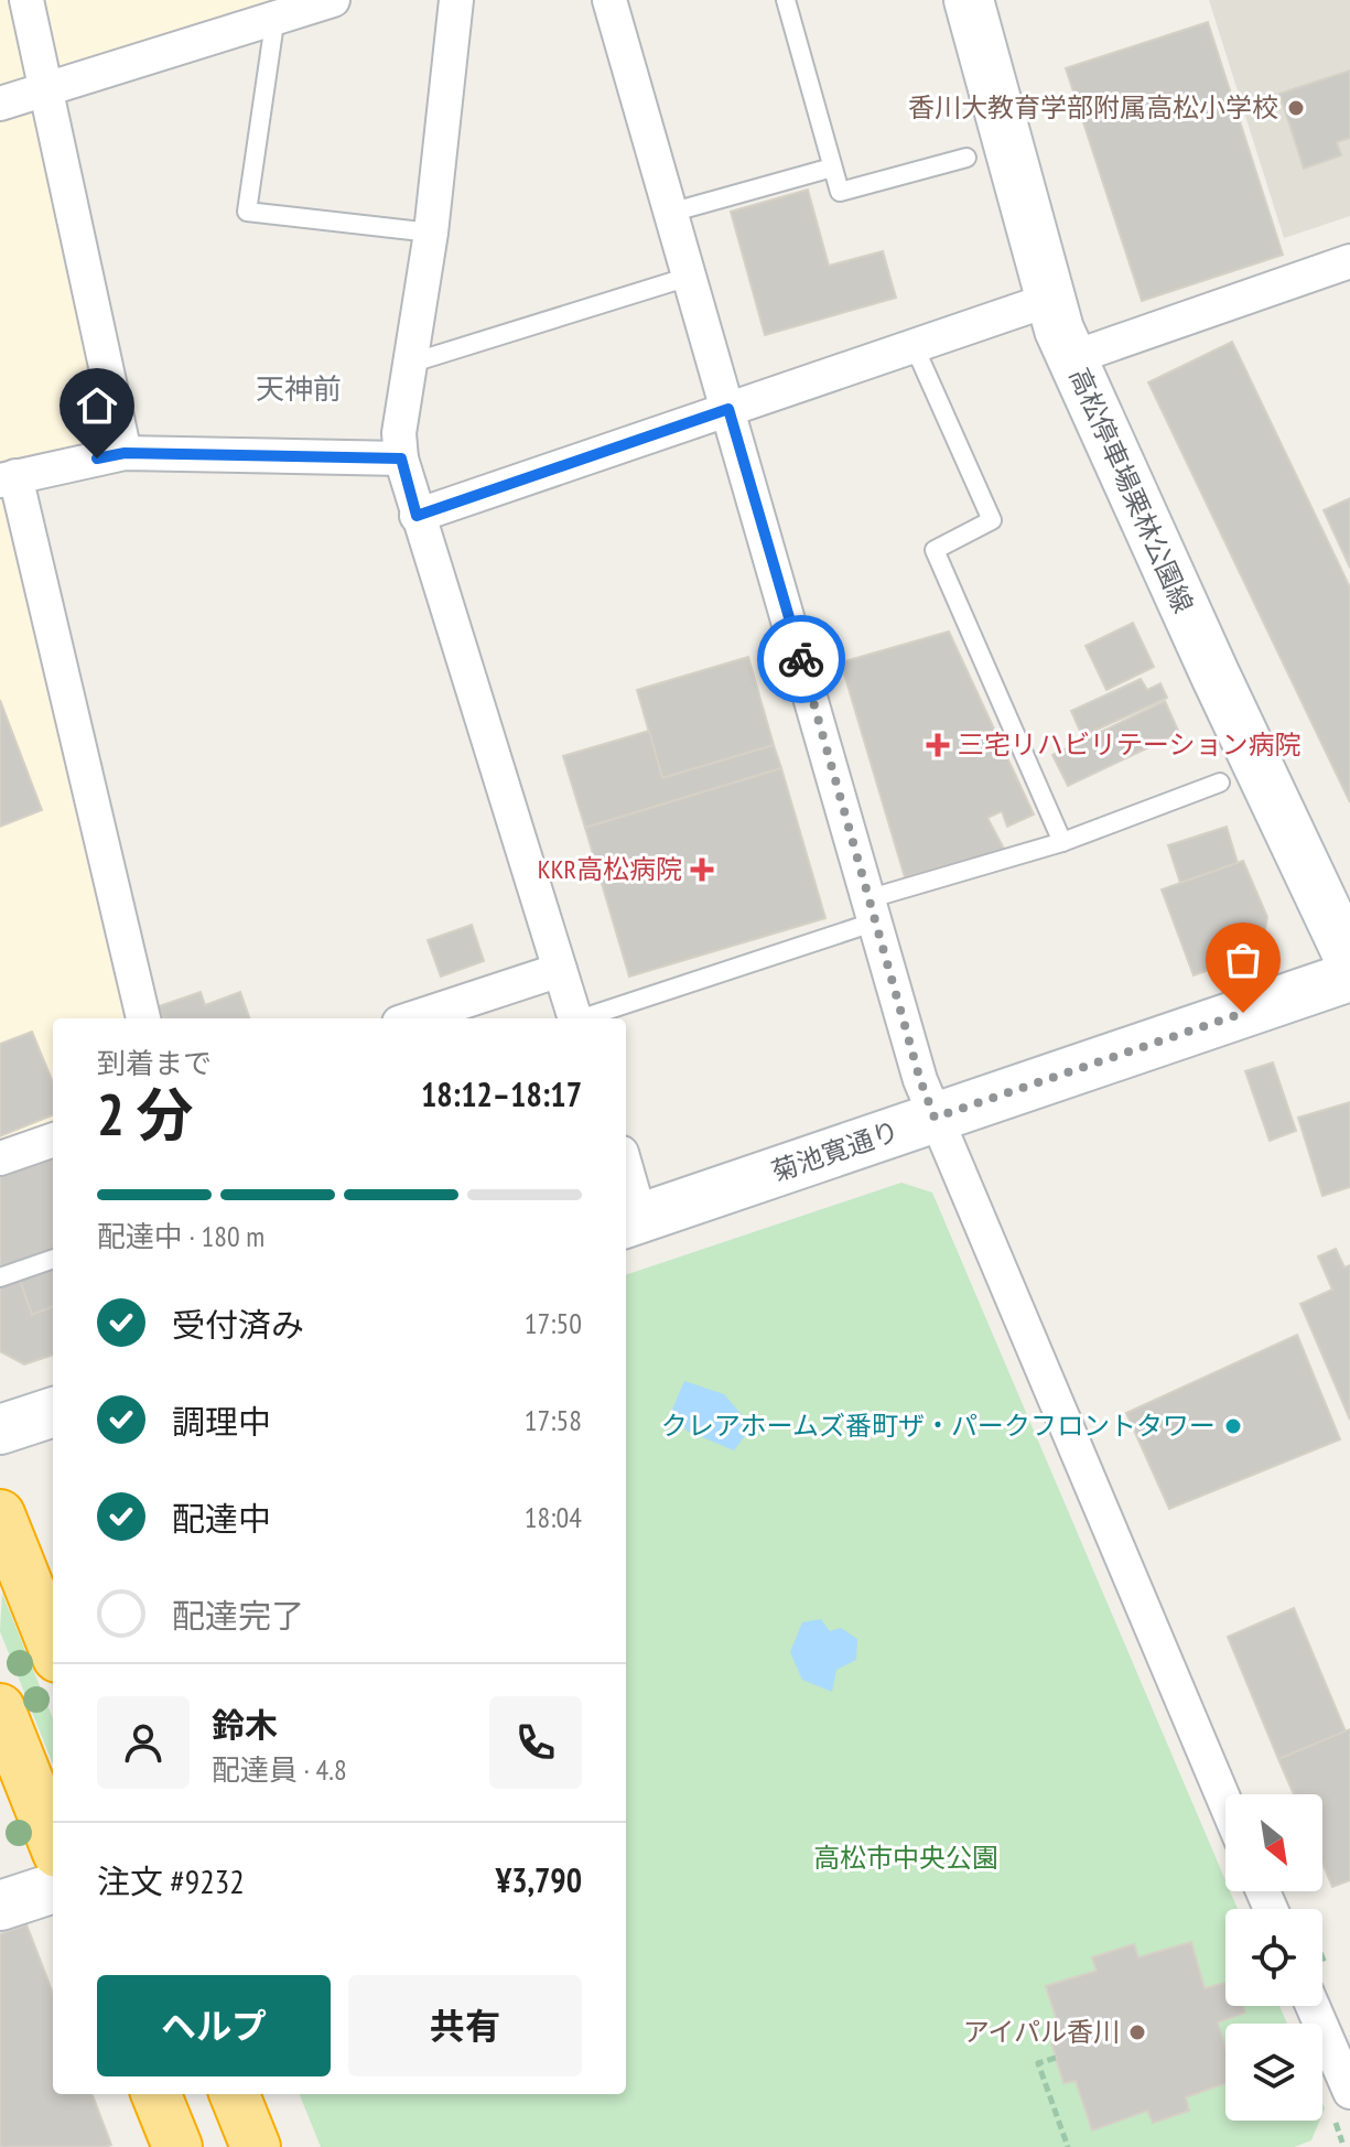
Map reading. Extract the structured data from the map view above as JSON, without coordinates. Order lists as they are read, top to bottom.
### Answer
{
  "streets": {
    "main road": ["高松停車場栗林公園線", "菊池寛通り"]
  },
  "districts": ["天神前"],
  "parks": ["高松市中央公園"],
  "places": {
    "other": ["香川大教育学部附属高松小学校", "クレアホームズ番町ザ・パークフロントタワー", "アイパル香川"],
    "health": ["三宅リハビリテーション病院", "KKR高松病院"]
  },
  "north": "bottom right",
  "page": {
    "heading": ["2 分", "到着まで", "18:12–18:17"],
    "panel": [
      "鈴木",
      "配達員 · 4.8",
      "注文 #9232",
      "¥3,790"
    ],
    "bar": "配達中 · 180 m",
    "list": [
      ["受付済み", "17:50"],
      ["調理中", "17:58"],
      ["配達中", "18:04"],
      "配達完了"
    ],
    "buttons": ["ヘルプ", "共有"]
  }
}
